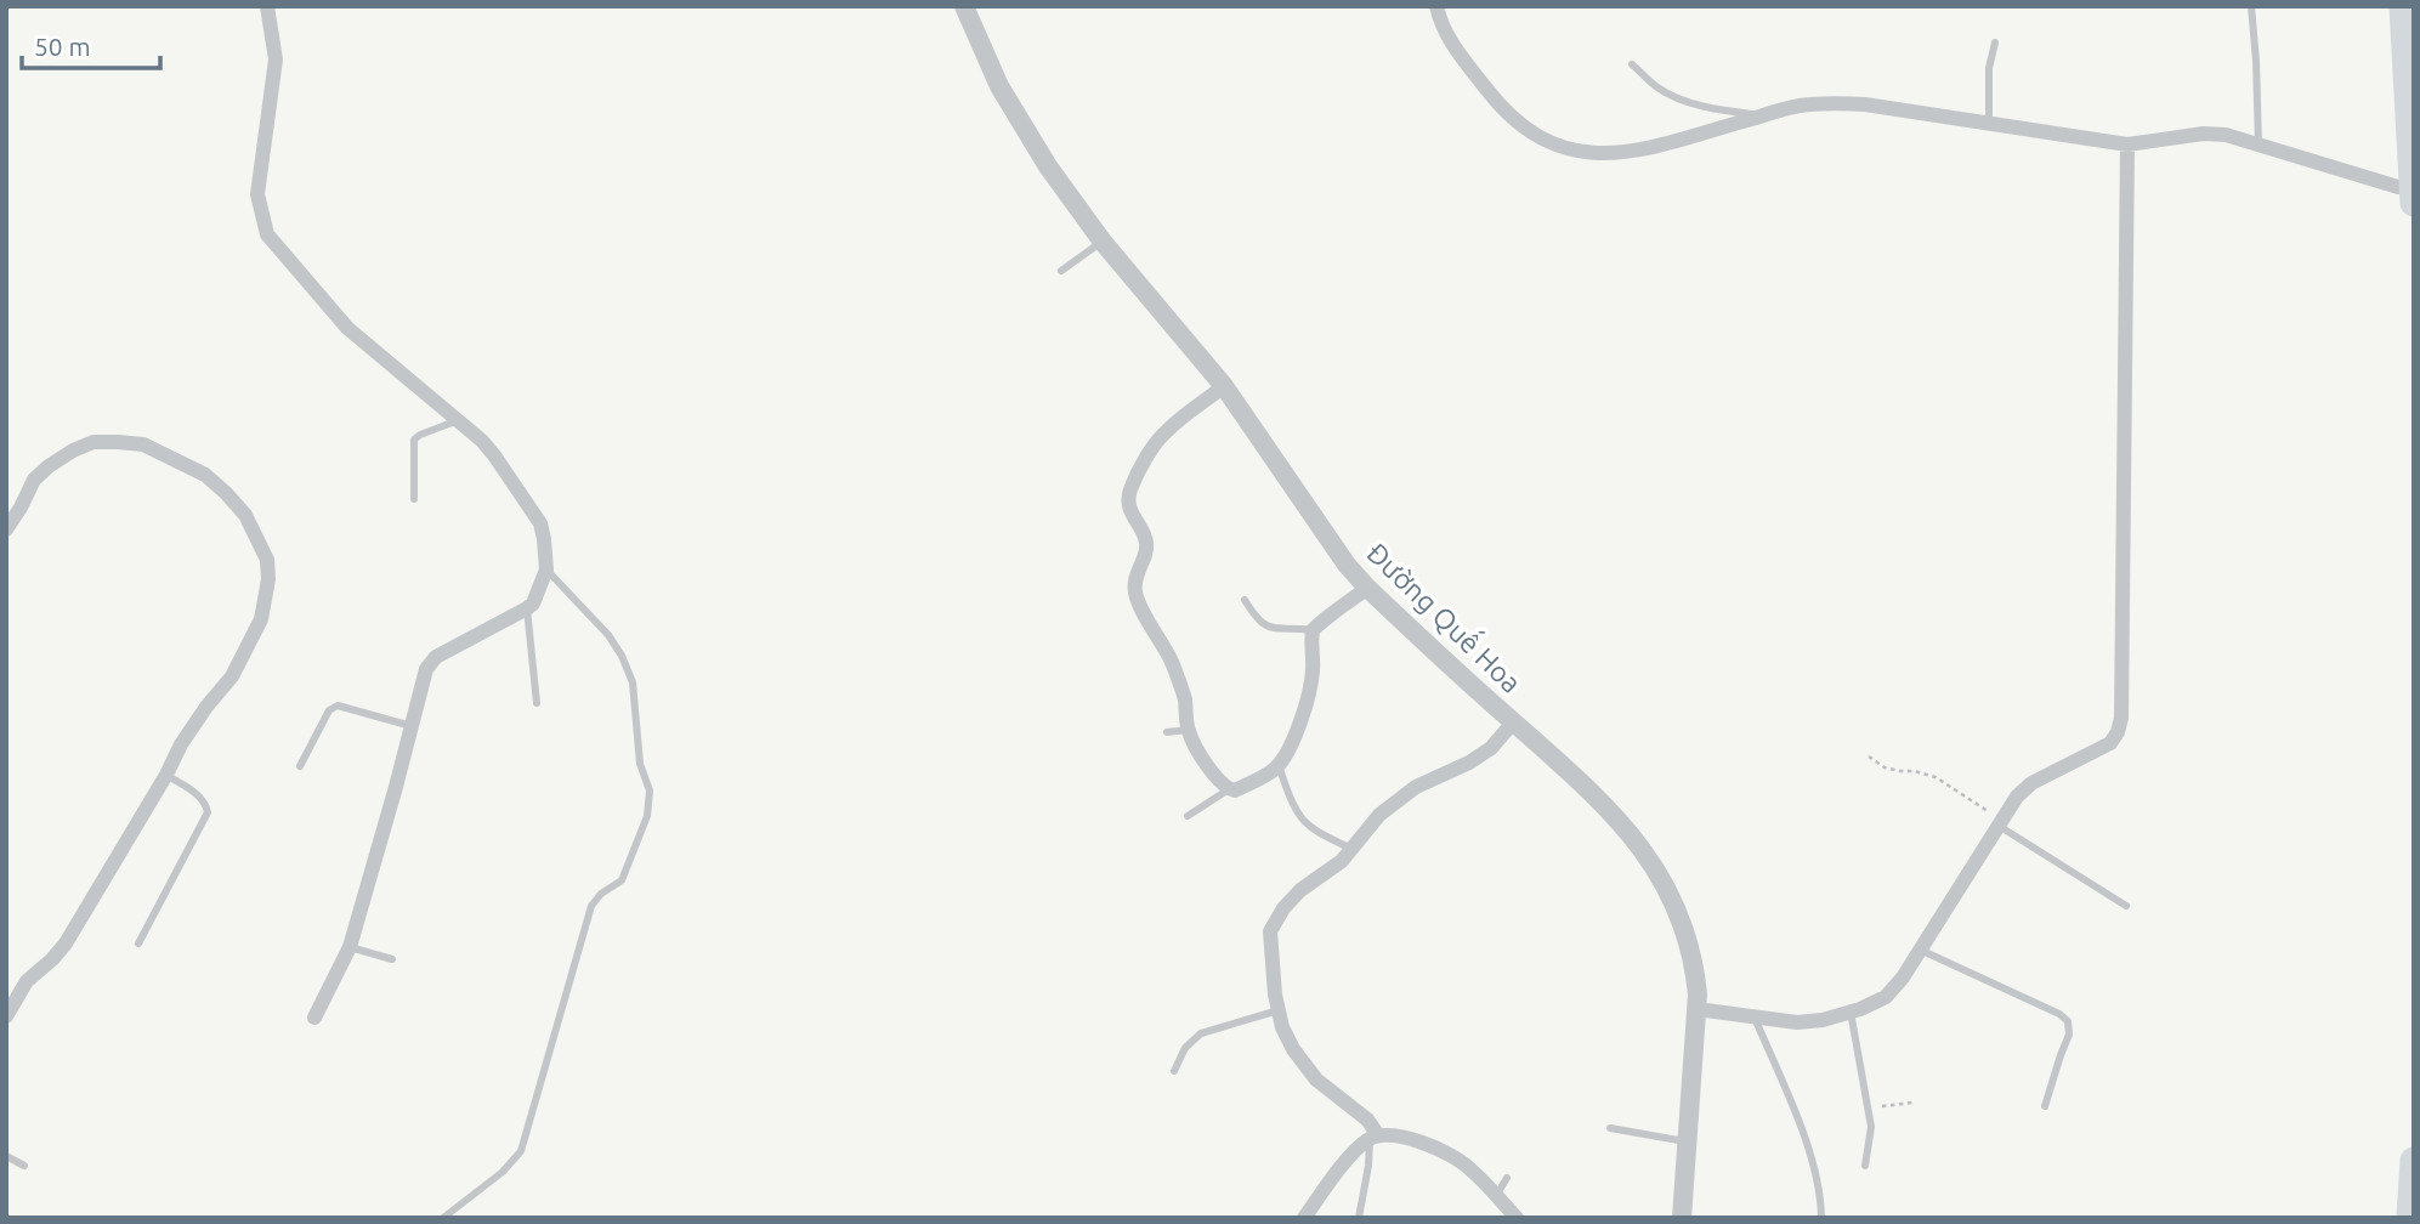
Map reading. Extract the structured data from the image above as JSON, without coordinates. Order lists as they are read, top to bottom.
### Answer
{
  "streets": {
    "street": ["Đường Quế Hoa"]
  },
  "scale_bar": "50 m"
}
